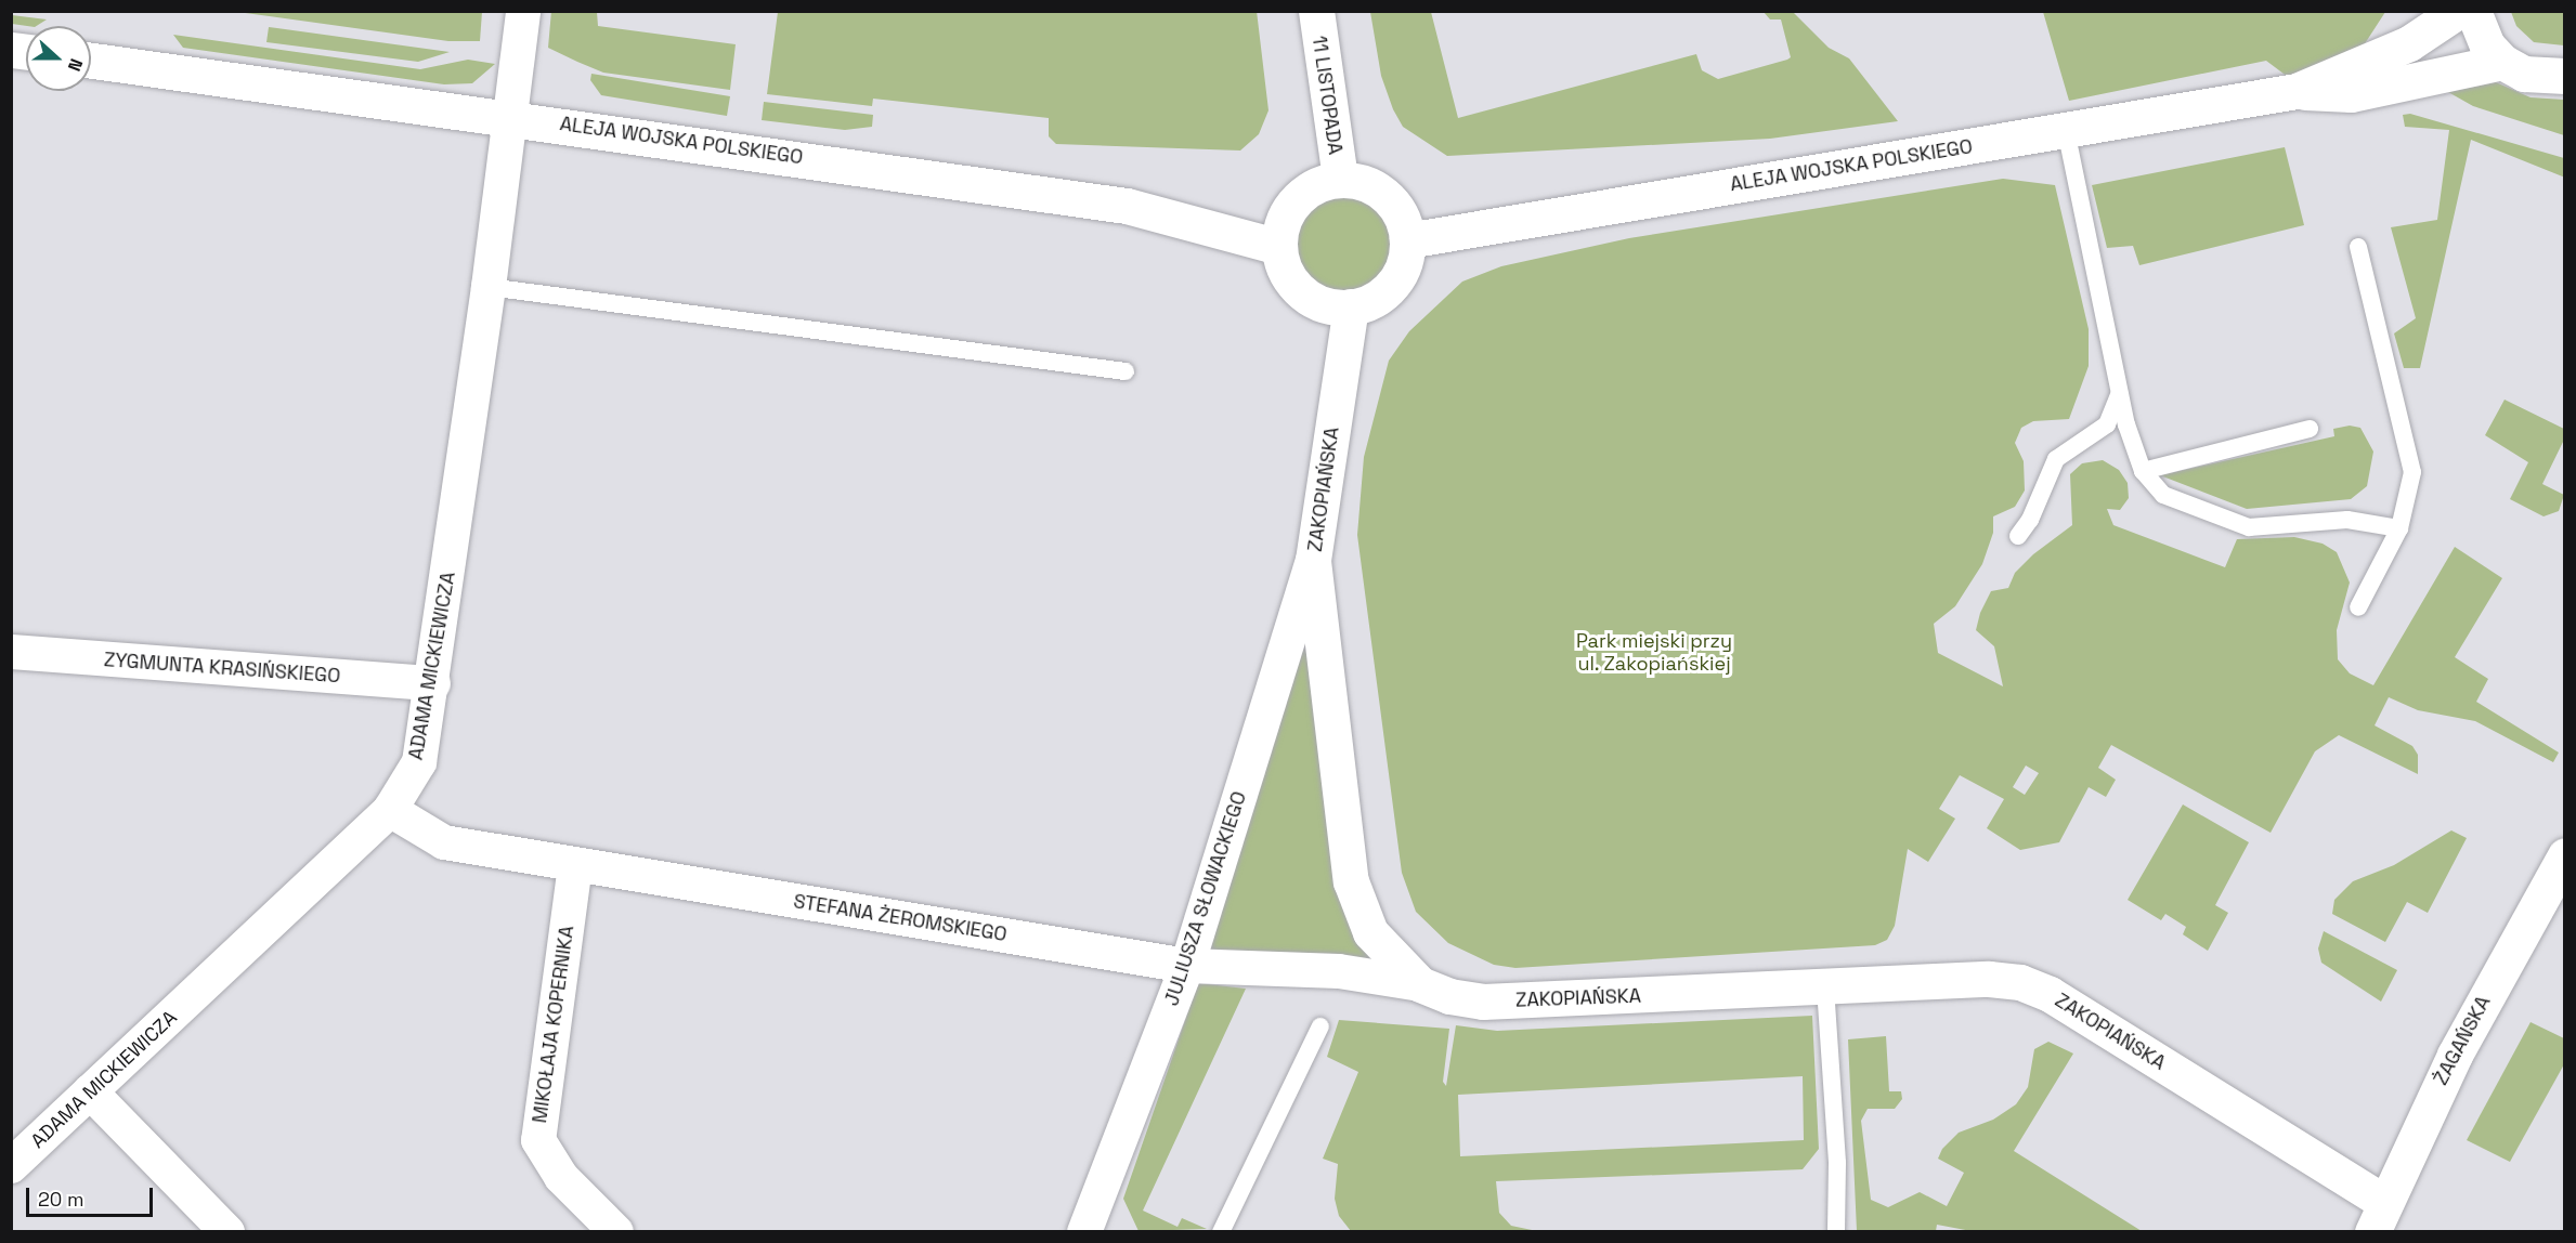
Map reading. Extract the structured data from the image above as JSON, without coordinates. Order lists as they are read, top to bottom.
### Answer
{
  "streets": {
    "street": [
      "11 LISTOPADA",
      "ALEJA WOJSKA POLSKIEGO",
      "ZAKOPIAŃSKA",
      "ADAMA MICKIEWICZA",
      "ZYGMUNTA KRASIŃSKIEGO",
      "JULIUSZA SŁOWACKIEGO",
      "STEFANA ŻEROMSKIEGO",
      "MIKOŁAJA KOPERNIKA",
      "ŻAGAŃSKA"
    ]
  },
  "crossings": [
    ["11 LISTOPADA", "ALEJA WOJSKA POLSKIEGO"],
    ["11 LISTOPADA", "ZAKOPIAŃSKA"],
    ["ALEJA WOJSKA POLSKIEGO", "ZAKOPIAŃSKA"],
    ["ALEJA WOJSKA POLSKIEGO", "ADAMA MICKIEWICZA"],
    ["ZAKOPIAŃSKA", "JULIUSZA SŁOWACKIEGO"],
    ["ZAKOPIAŃSKA", "STEFANA ŻEROMSKIEGO"],
    ["ZAKOPIAŃSKA", "ŻAGAŃSKA"],
    ["ADAMA MICKIEWICZA", "ZYGMUNTA KRASIŃSKIEGO"],
    ["ADAMA MICKIEWICZA", "STEFANA ŻEROMSKIEGO"],
    ["JULIUSZA SŁOWACKIEGO", "STEFANA ŻEROMSKIEGO"],
    ["STEFANA ŻEROMSKIEGO", "MIKOŁAJA KOPERNIKA"]
  ],
  "parks": ["Park miejski przy ul. Zakopiańskiej"],
  "scale_bar": "20 m",
  "north": "right"
}
